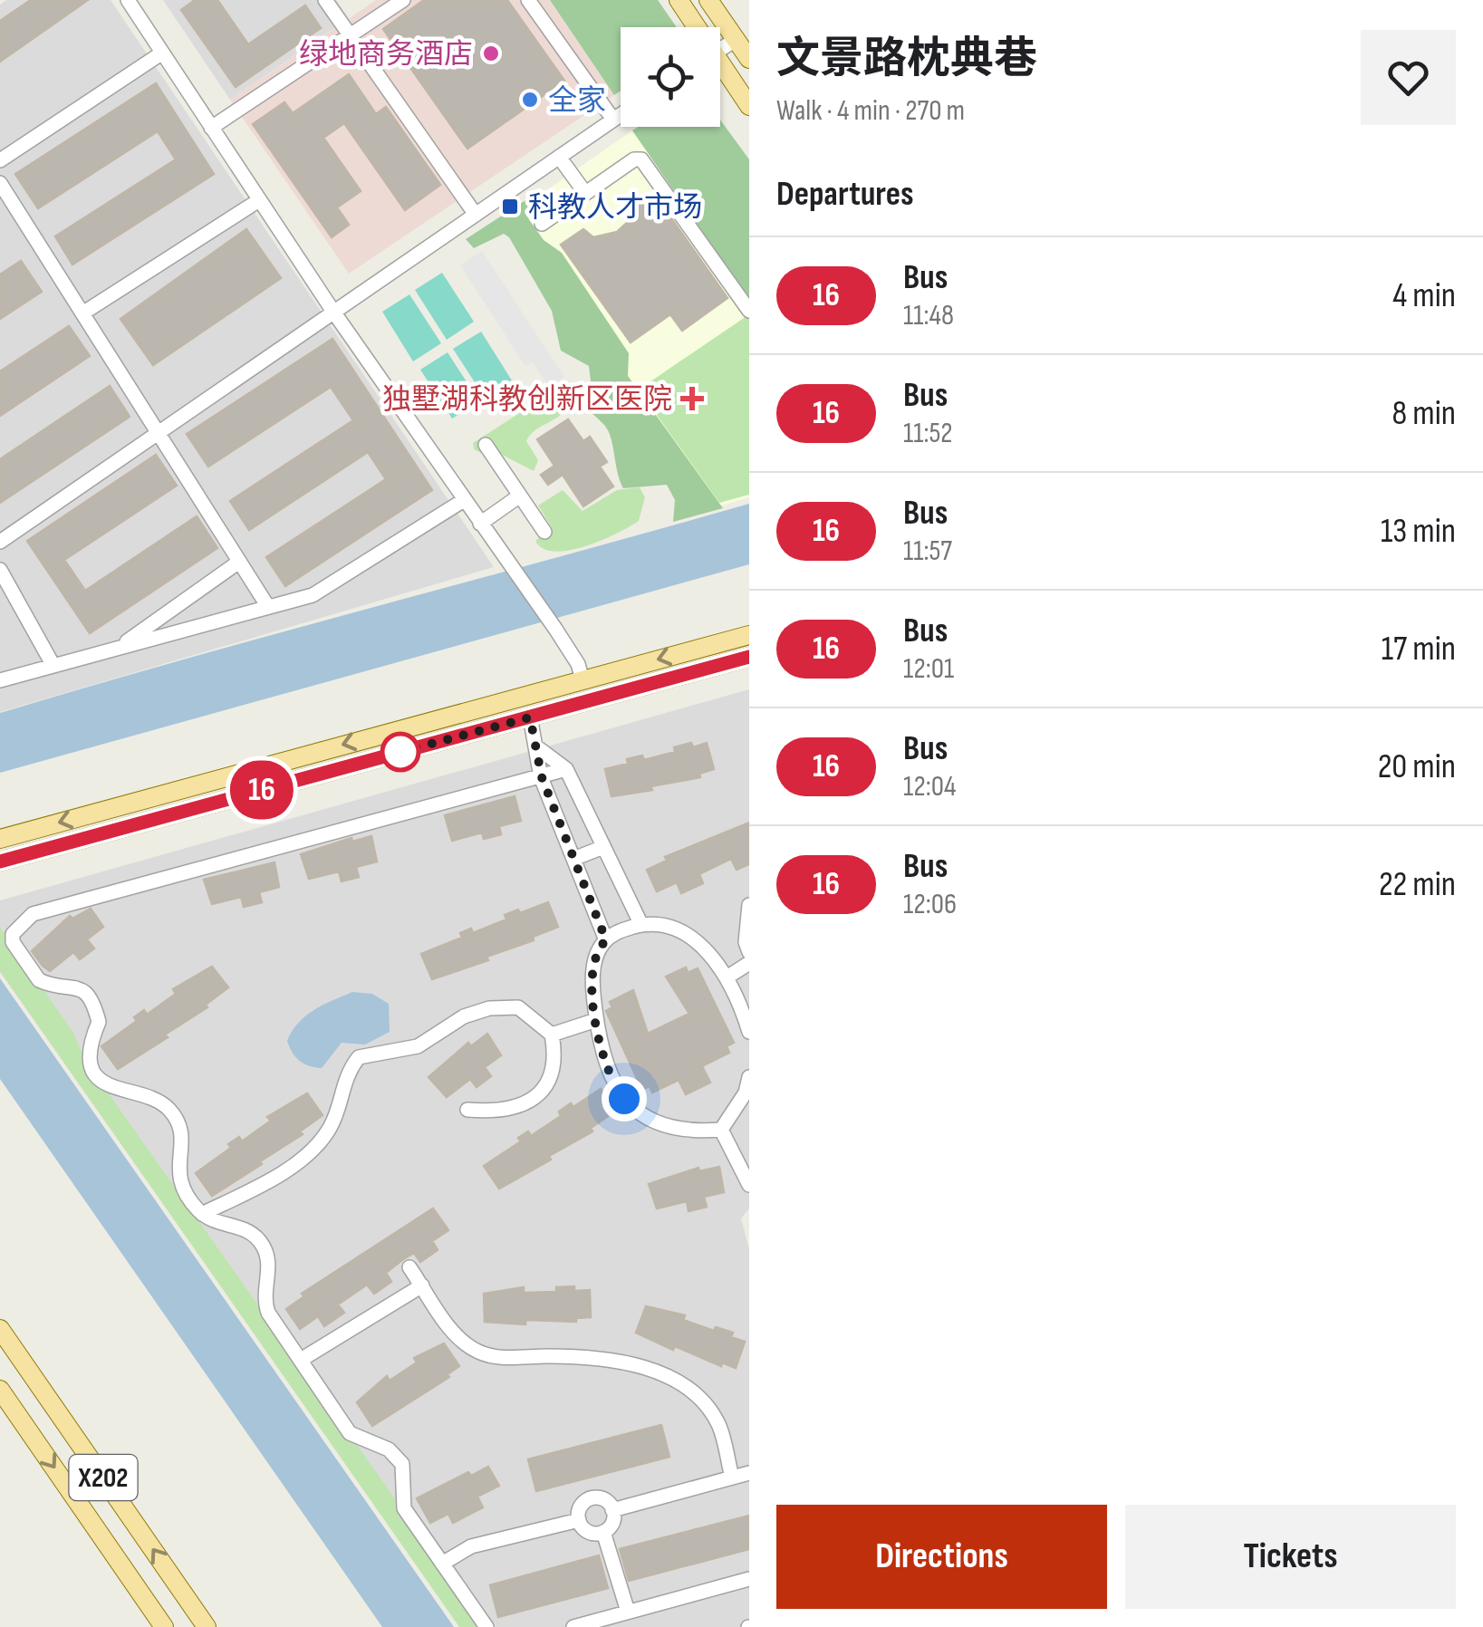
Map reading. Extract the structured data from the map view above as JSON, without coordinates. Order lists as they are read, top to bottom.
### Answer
{
  "streets": {
    "main road": ["X202"]
  },
  "places": {
    "other": ["绿地商务酒店", "全家"],
    "transit": ["科教人才市场"],
    "health": ["独墅湖科教创新区医院"]
  },
  "lines": ["bus line 16"],
  "page": {
    "on_map": "16",
    "heading": [
      ["文景路枕典巷", "Walk · 4 min · 270 m"],
      "Departures"
    ],
    "list": [
      {
        "mark": "16",
        "name": "Bus",
        "note": "11:48",
        "value": "4 min"
      },
      {
        "mark": "16",
        "name": "Bus",
        "note": "11:52",
        "value": "8 min"
      },
      {
        "mark": "16",
        "name": "Bus",
        "note": "11:57",
        "value": "13 min"
      },
      {
        "mark": "16",
        "name": "Bus",
        "note": "12:01",
        "value": "17 min"
      },
      {
        "mark": "16",
        "name": "Bus",
        "note": "12:04",
        "value": "20 min"
      },
      {
        "mark": "16",
        "name": "Bus",
        "note": "12:06",
        "value": "22 min"
      }
    ],
    "buttons": ["Directions", "Tickets"]
  }
}
